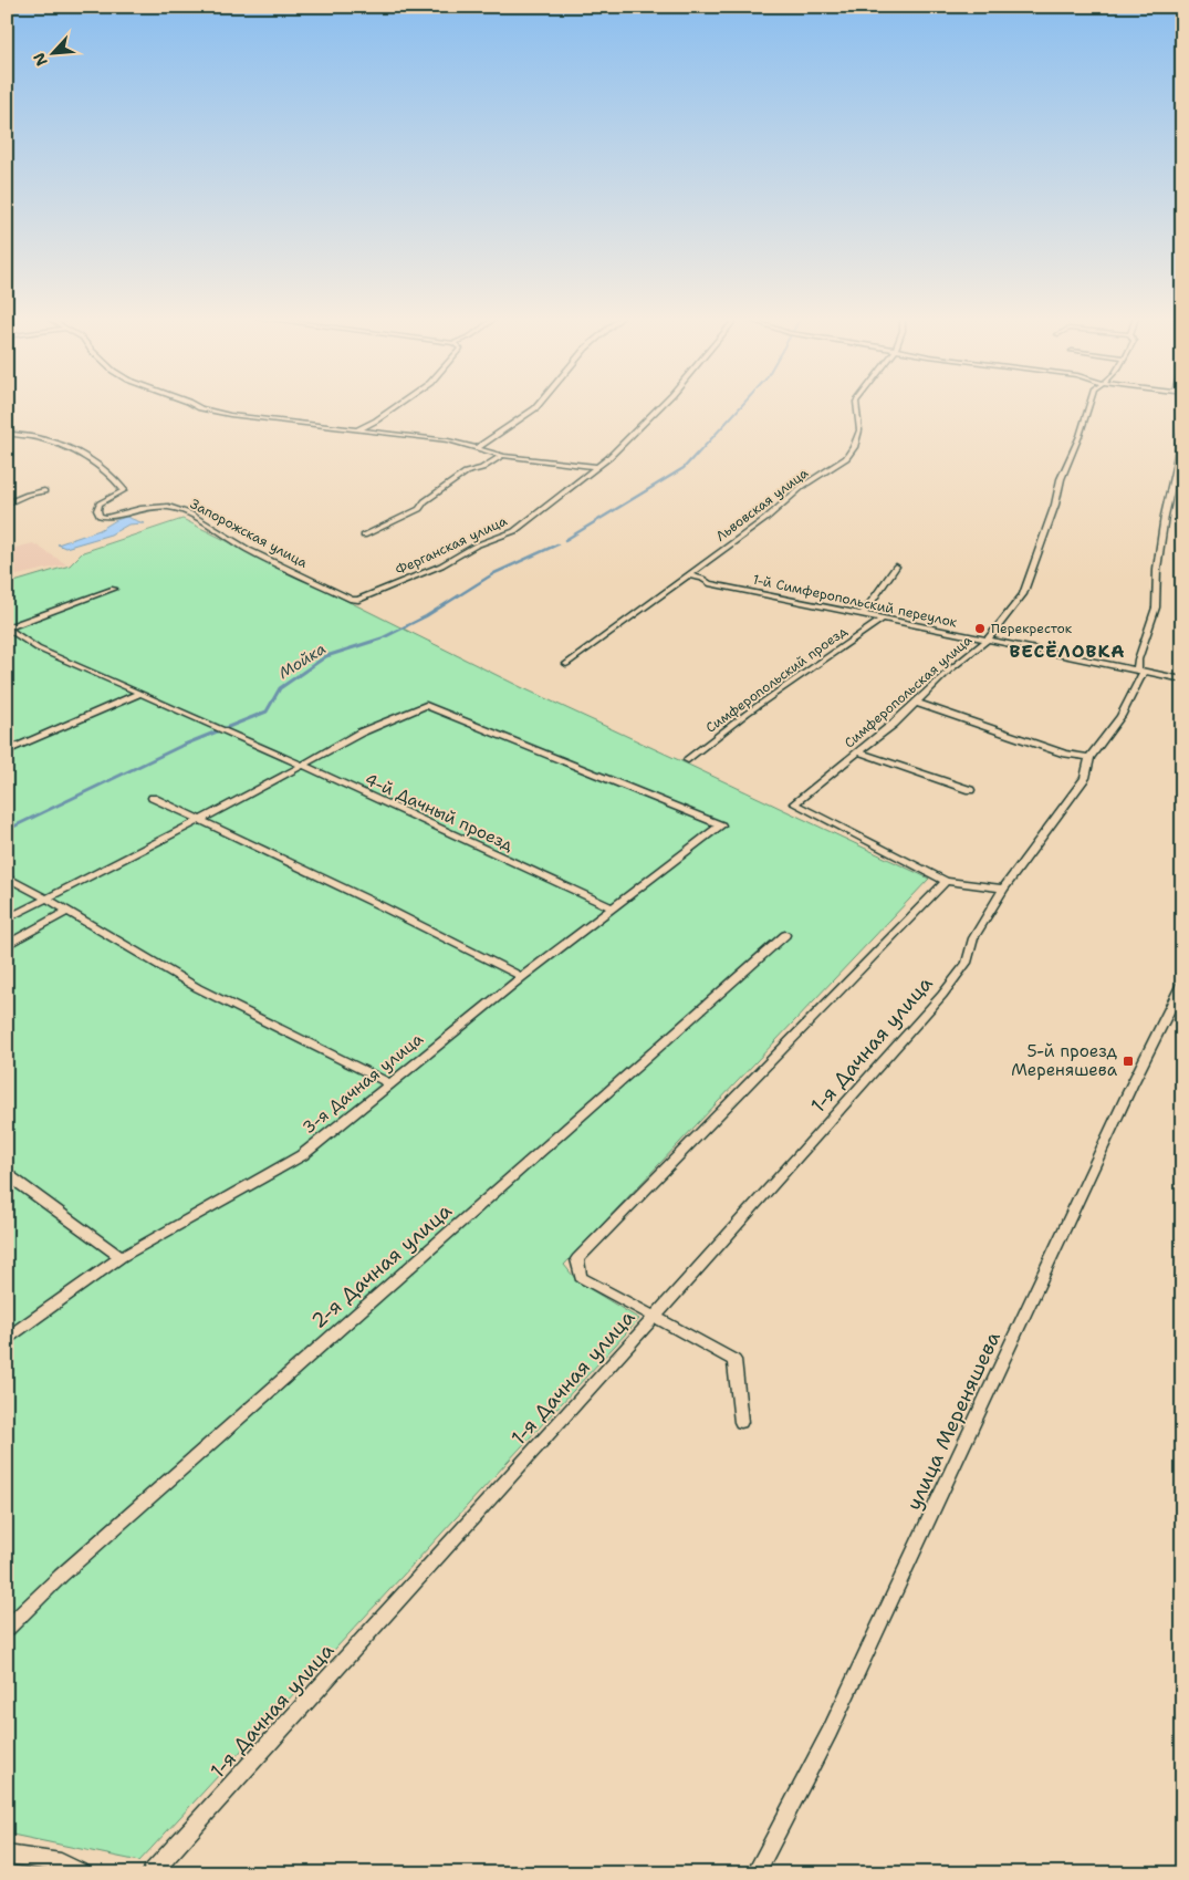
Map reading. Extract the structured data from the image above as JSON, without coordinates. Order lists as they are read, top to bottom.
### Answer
{
  "streets": {
    "street": [
      "Львовская улица",
      "Запорожская улица",
      "Ферганская улица",
      "1-й Симферопольский переулок",
      "Симферопольский проезд",
      "Симферопольская улица",
      "4-й Дачный проезд",
      "1-я Дачная улица",
      "3-я Дачная улица",
      "2-я Дачная улица",
      "улица Мереняшева"
    ]
  },
  "crossings": [
    ["Львовская улица", "1-й Симферопольский переулок"],
    ["Запорожская улица", "Ферганская улица"],
    ["1-й Симферопольский переулок", "Симферопольский проезд"],
    ["1-й Симферопольский переулок", "Симферопольская улица"],
    ["4-й Дачный проезд", "3-я Дачная улица"]
  ],
  "districts": ["ВЕСЁЛОВКА"],
  "water": ["Мойка"],
  "places": {
    "other": ["Перекресток"],
    "transit": ["5-й проезд Мереняшева"]
  },
  "north": "bottom left"
}
